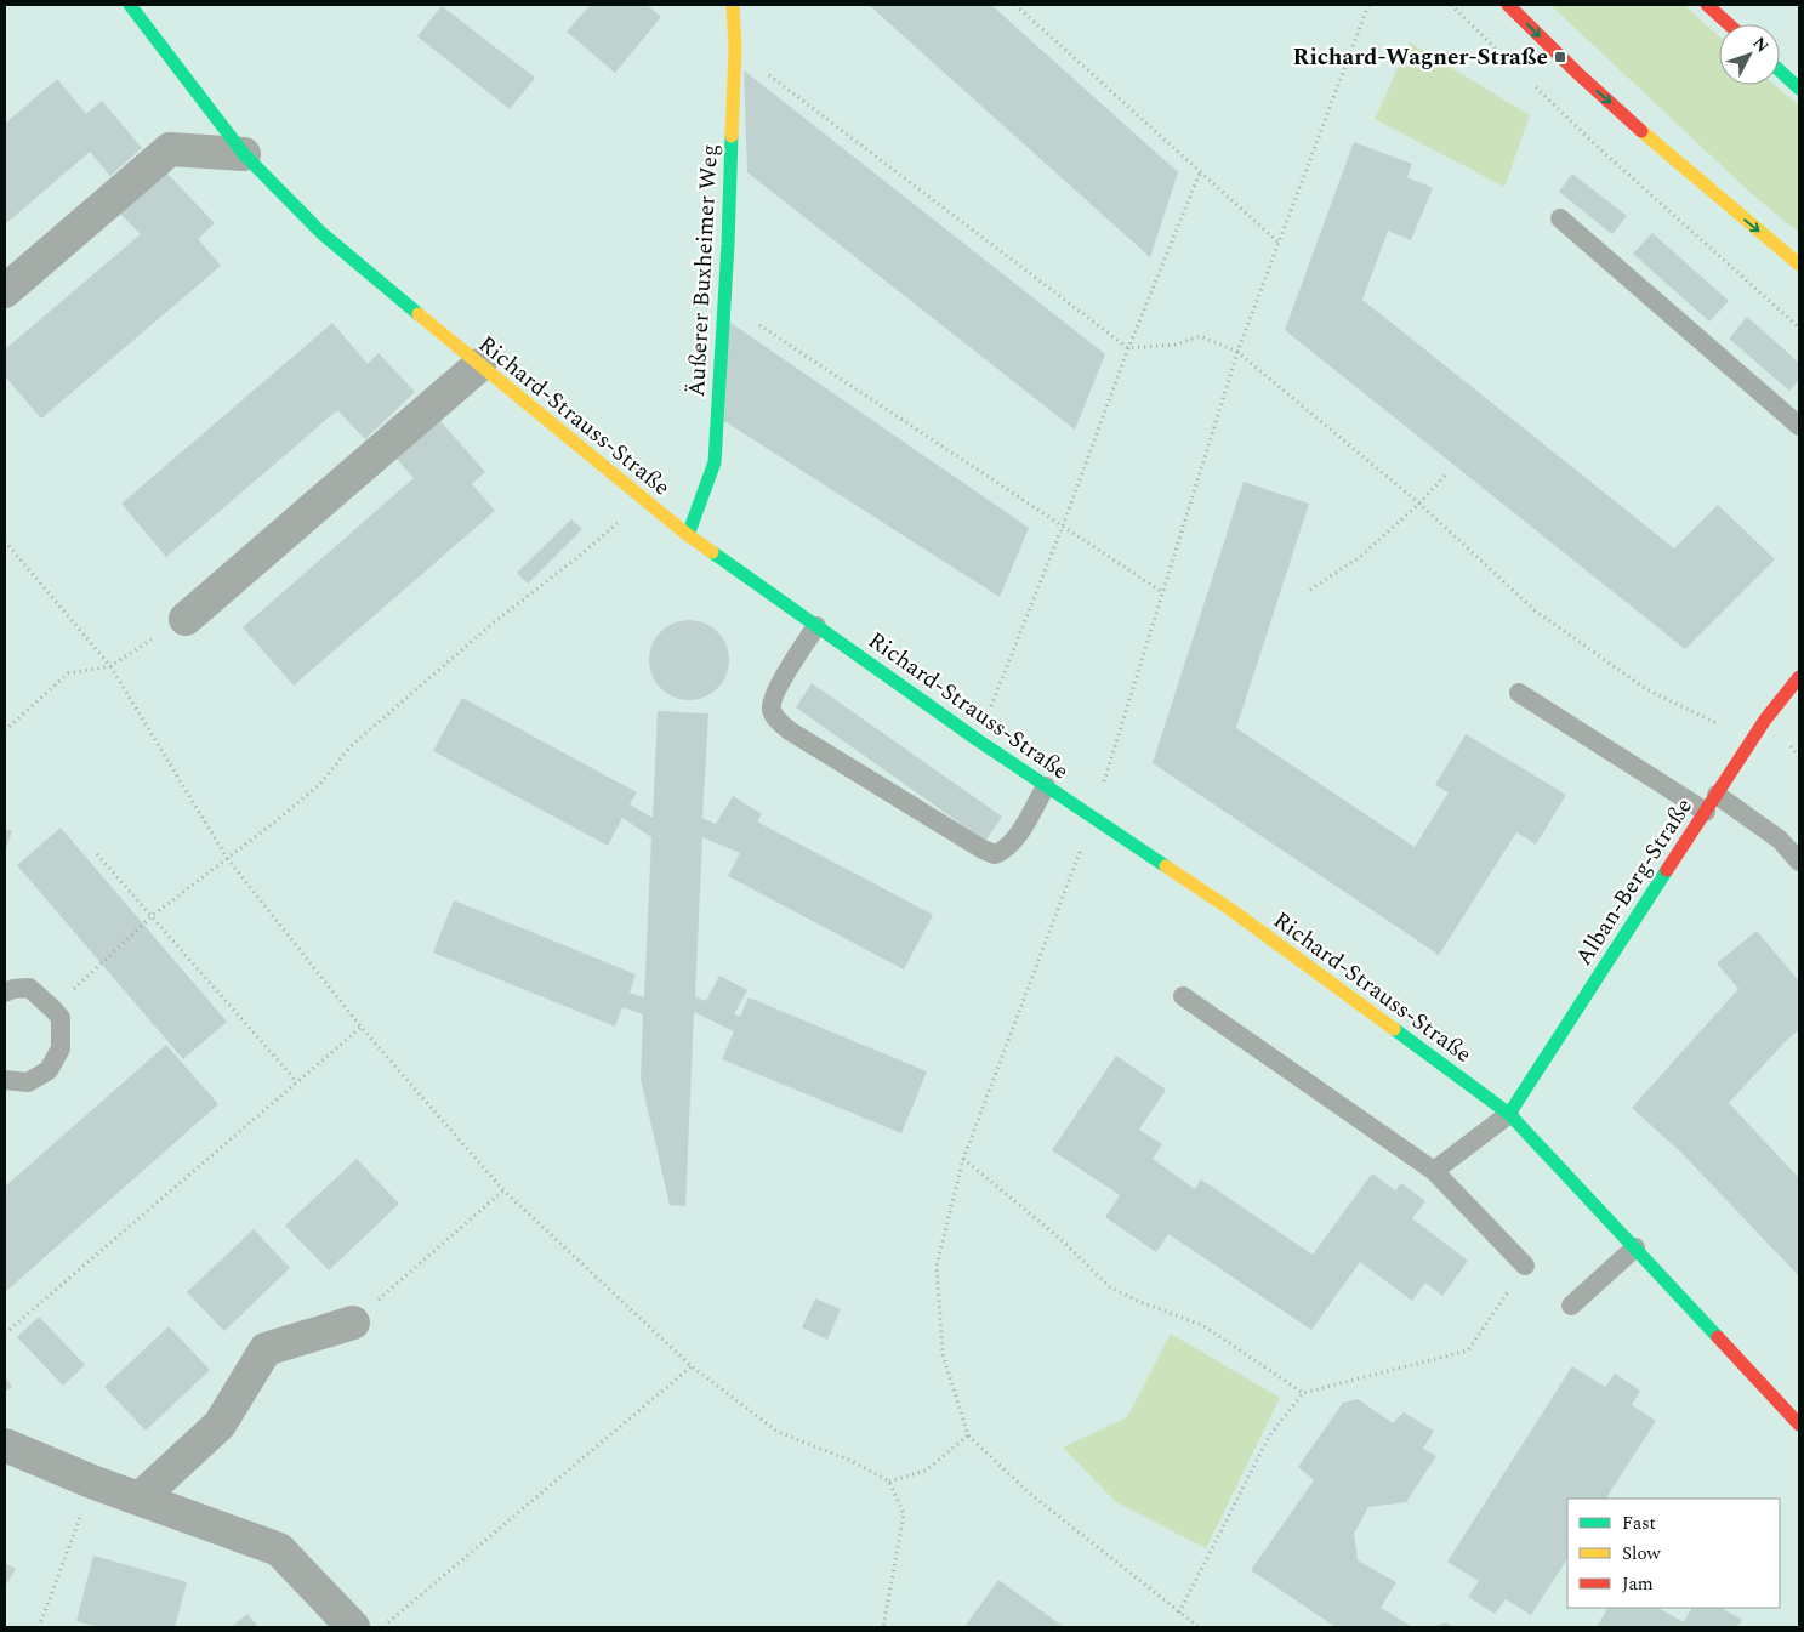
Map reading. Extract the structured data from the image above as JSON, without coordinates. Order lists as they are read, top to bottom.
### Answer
{
  "streets": {
    "street": ["Äußerer Buxheimer Weg", "Richard-Strauss-Straße", "Alban-Berg-Straße"]
  },
  "crossings": [
    ["Äußerer Buxheimer Weg", "Richard-Strauss-Straße"],
    ["Richard-Strauss-Straße", "Alban-Berg-Straße"]
  ],
  "places": {
    "transit": ["Richard-Wagner-Straße"]
  },
  "legend": ["Fast", "Slow", "Jam"],
  "north": "top right"
}
